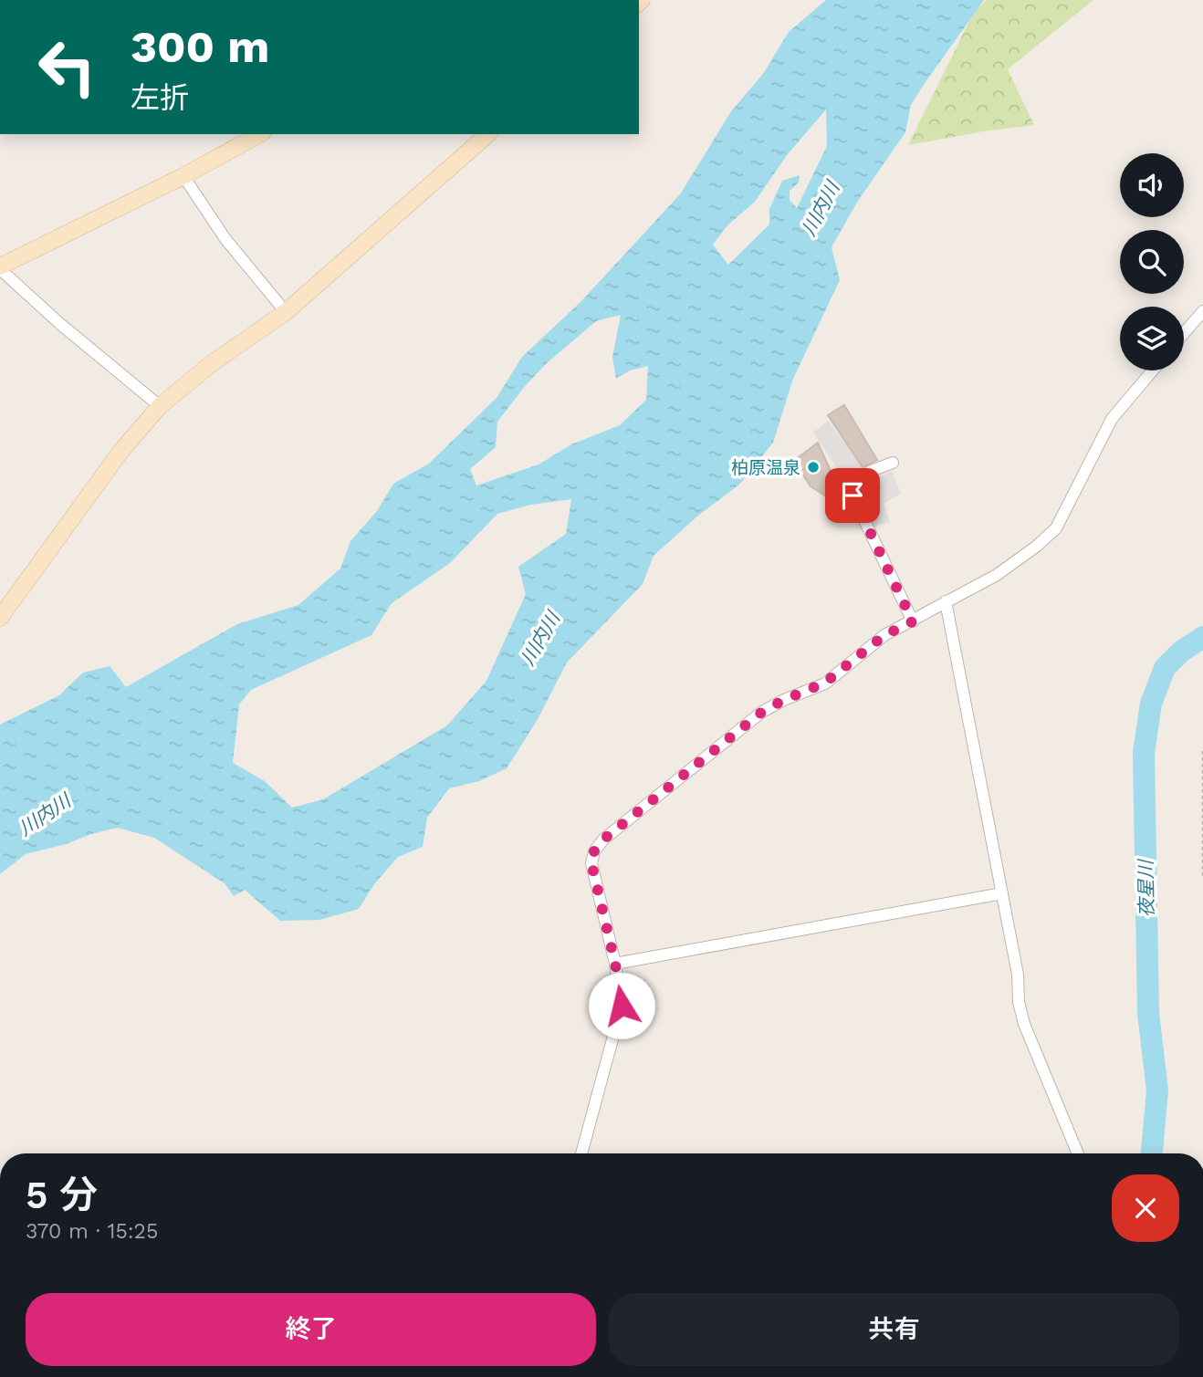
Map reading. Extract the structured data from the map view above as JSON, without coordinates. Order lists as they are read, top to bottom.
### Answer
{
  "water": ["川内川", "夜星川"],
  "places": ["柏原温泉"],
  "page": {
    "turn": ["300 m", "左折"],
    "heading": ["5 分", "370 m · 15:25"],
    "buttons": ["終了", "共有"]
  }
}
